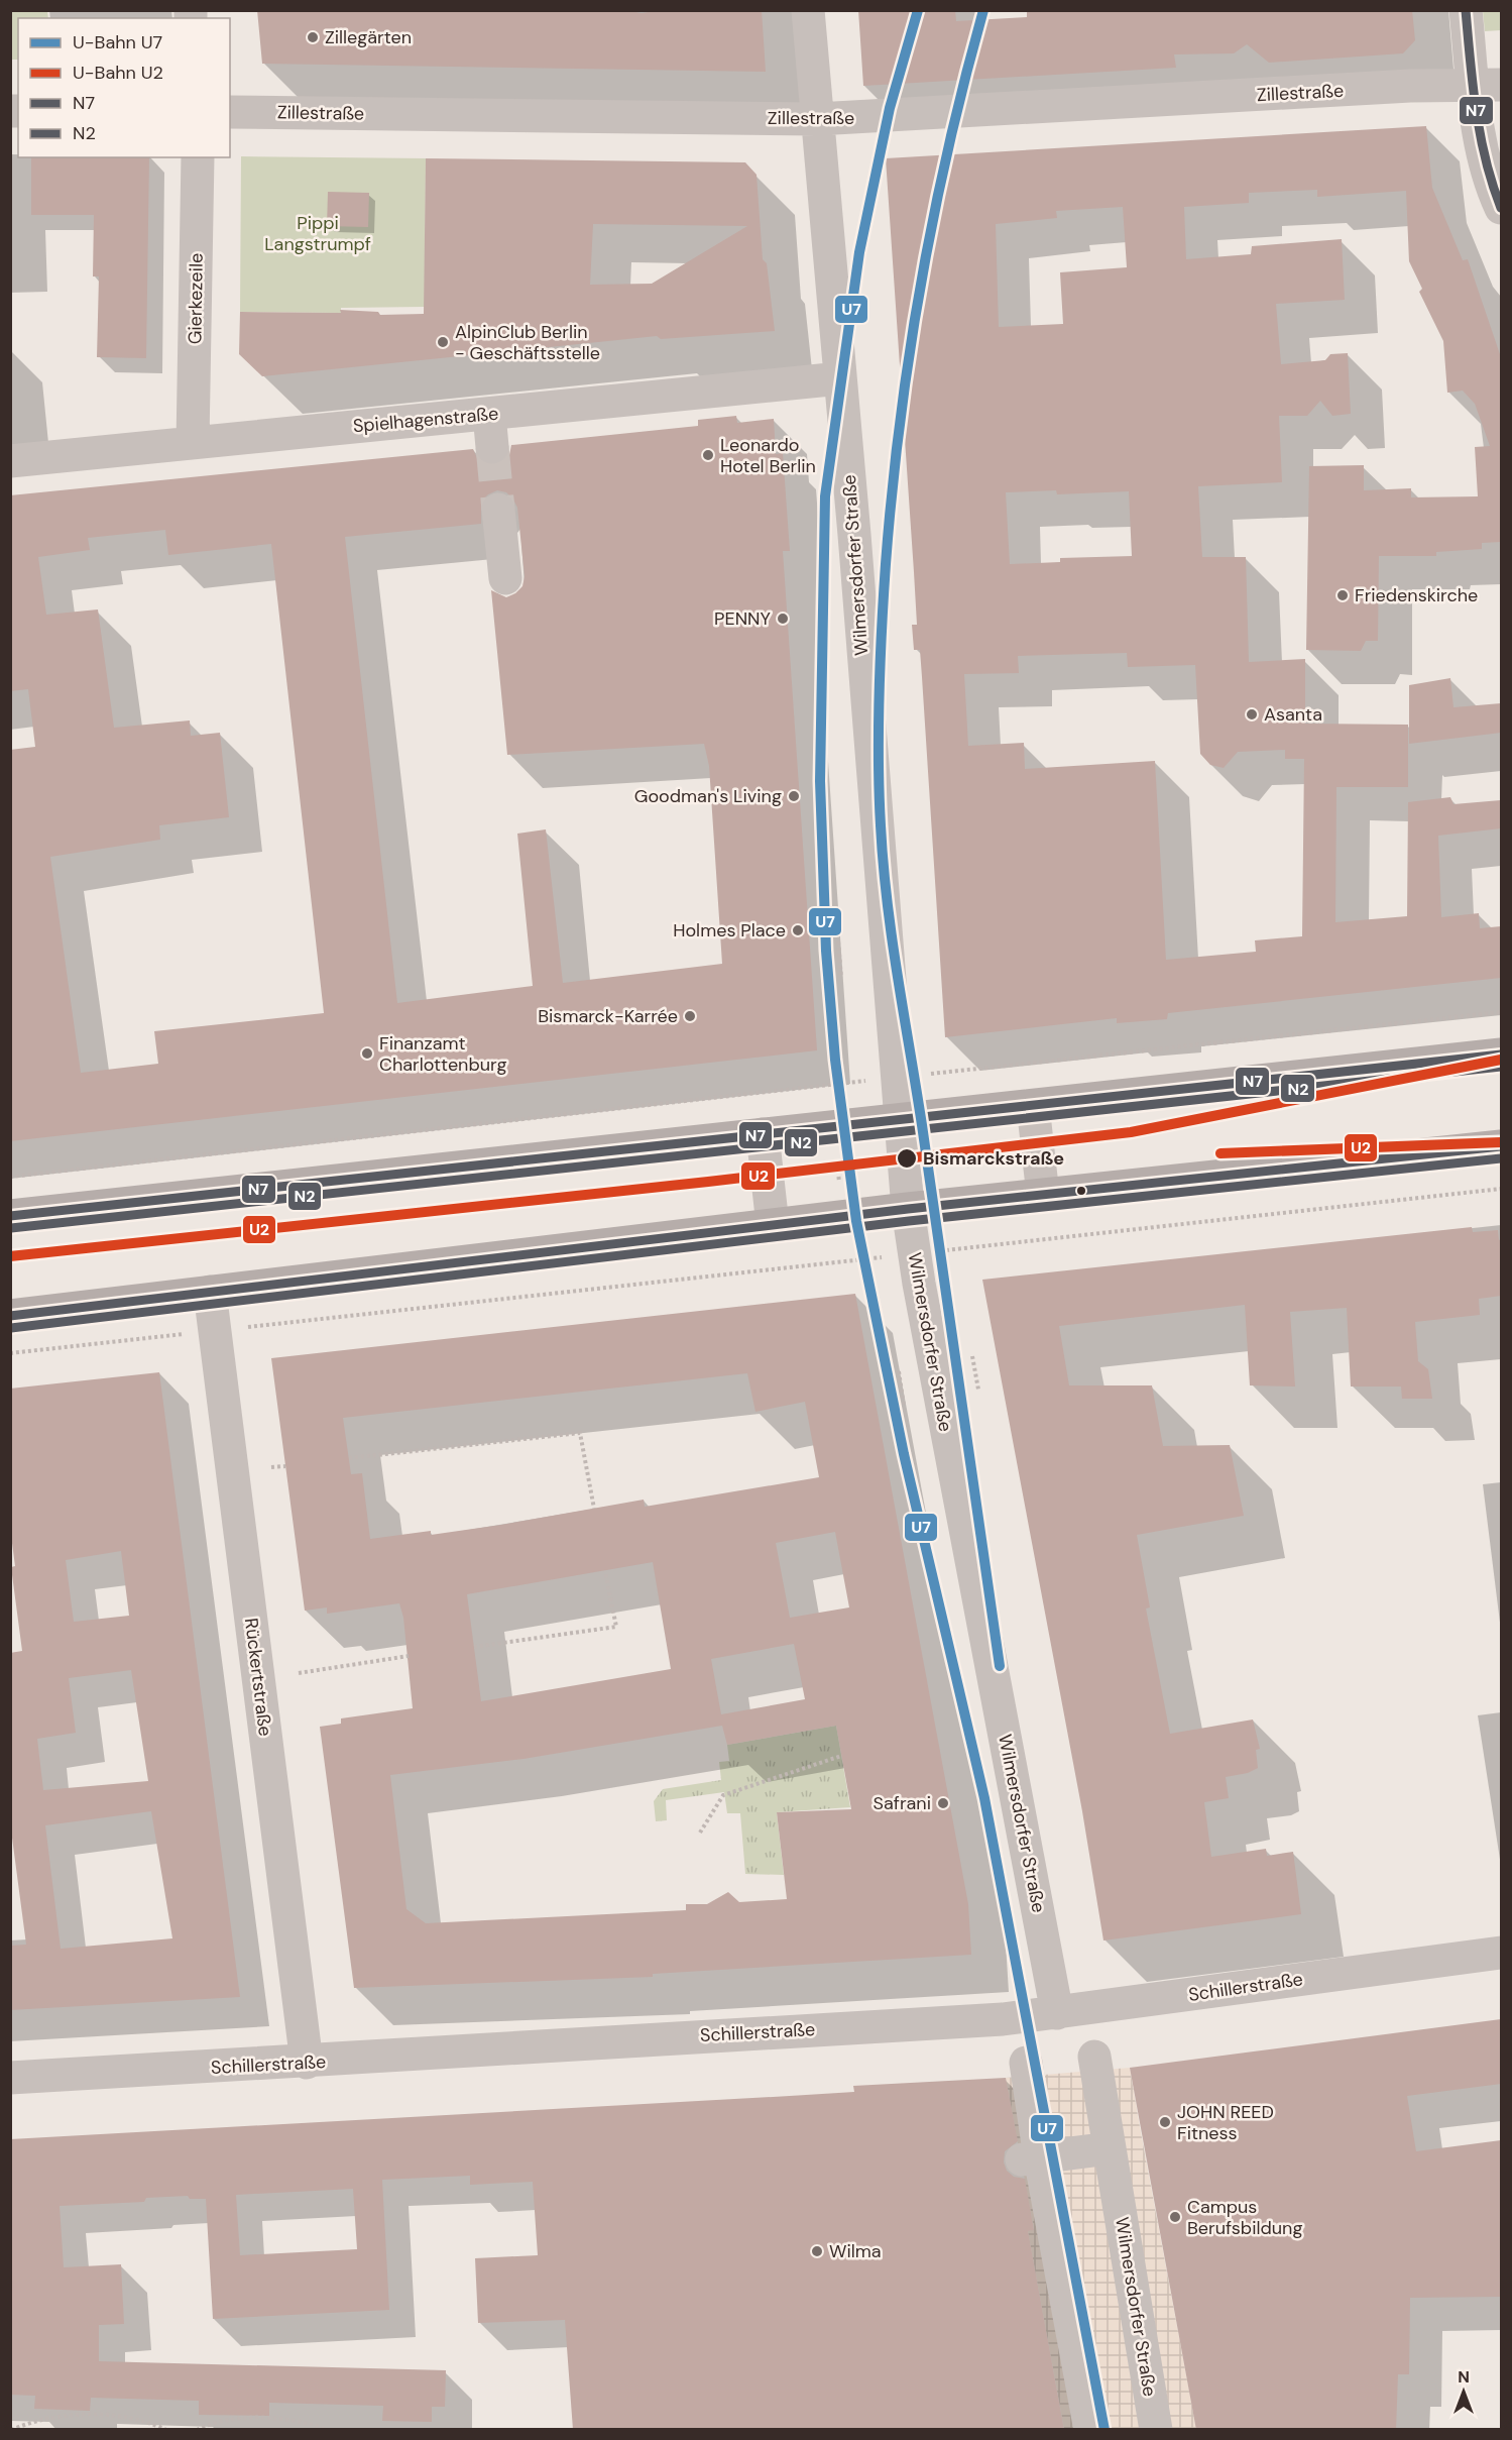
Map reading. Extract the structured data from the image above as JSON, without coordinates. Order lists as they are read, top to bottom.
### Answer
{
  "streets": {
    "street": [
      "Zillestraße",
      "Gierkezeile",
      "Spielhagenstraße",
      "Wilmersdorfer Straße",
      "Rückertstraße",
      "Schillerstraße"
    ]
  },
  "crossings": [
    ["Zillestraße", "Wilmersdorfer Straße"],
    ["Gierkezeile", "Spielhagenstraße"],
    ["Spielhagenstraße", "Wilmersdorfer Straße"],
    ["Wilmersdorfer Straße", "Schillerstraße"],
    ["Rückertstraße", "Schillerstraße"]
  ],
  "parks": ["Pippi Langstrumpf"],
  "places": [
    "Zillegärten",
    "AlpinClub Berlin - Geschäftsstelle",
    "Leonardo Hotel Berlin",
    "Friedenskirche",
    "PENNY",
    "Asanta",
    "Goodman's Living",
    "Holmes Place",
    "Bismarck-Karrée",
    "Finanzamt Charlottenburg",
    "Bismarckstraße",
    "Safrani",
    "JOHN REED Fitness",
    "Campus Berufsbildung",
    "Wilma"
  ],
  "lines": [
    "metro line U7",
    "transit line N7",
    "metro line U2",
    "transit line N2"
  ],
  "legend": [
    "U-Bahn U7",
    "U-Bahn U2",
    "N7",
    "N2"
  ],
  "north": "top"
}
